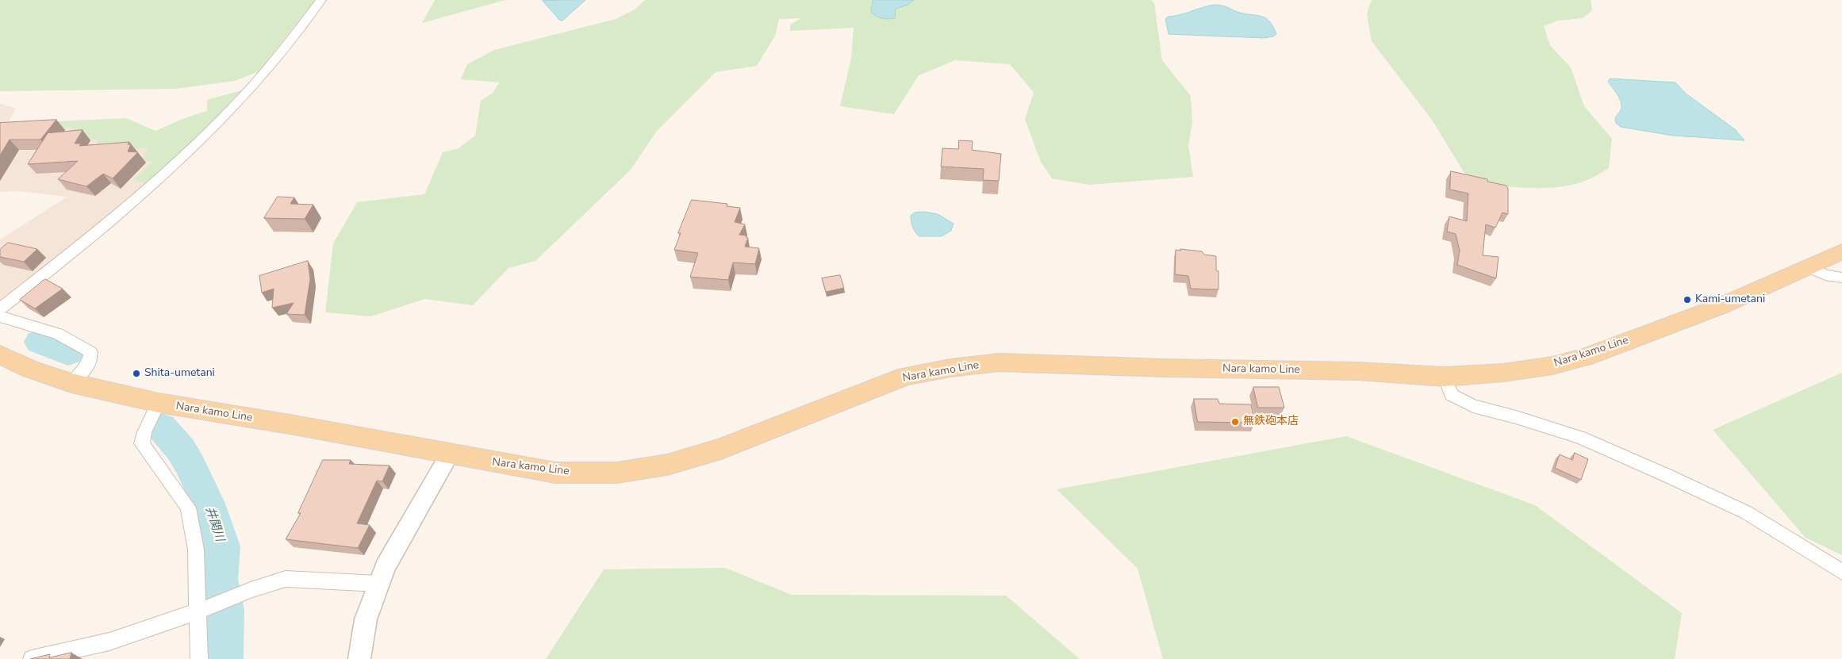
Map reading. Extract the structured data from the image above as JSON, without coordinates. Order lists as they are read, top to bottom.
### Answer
{
  "streets": {
    "main road": ["Nara kamo Line"]
  },
  "water": ["井関川"],
  "places": ["Kami-umetani", "Shita-umetani", "無鉄砲本店"]
}
